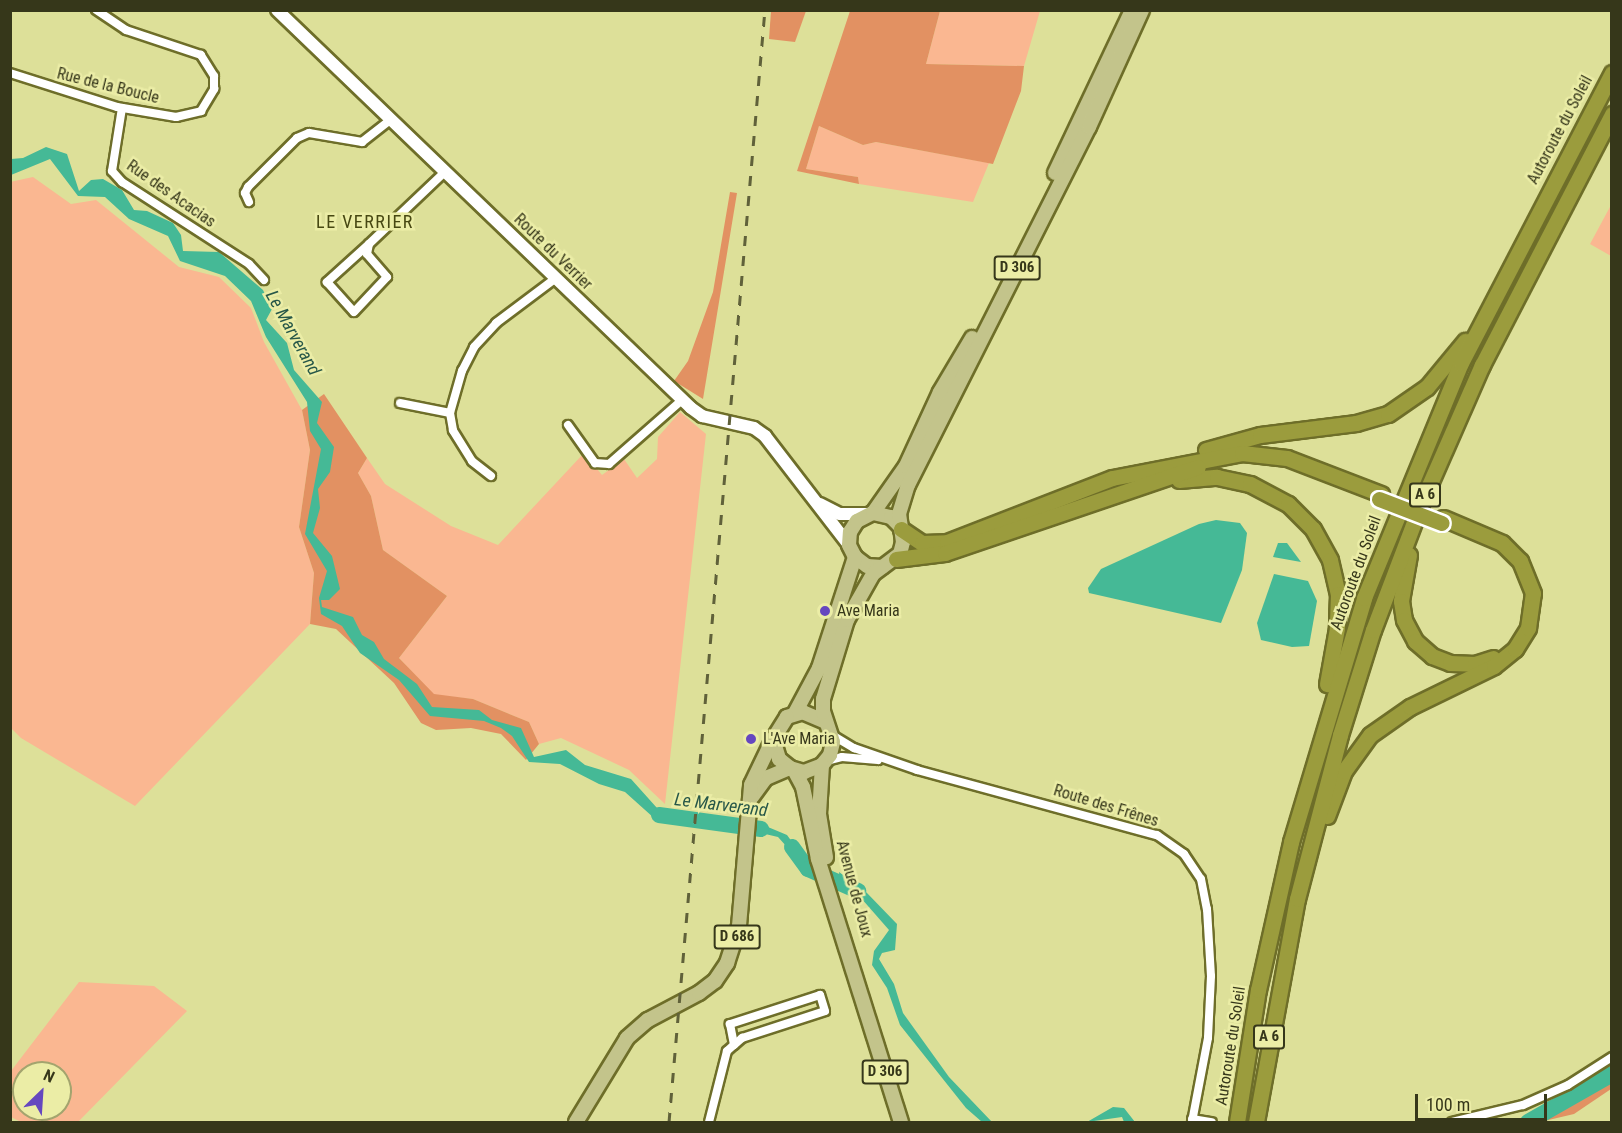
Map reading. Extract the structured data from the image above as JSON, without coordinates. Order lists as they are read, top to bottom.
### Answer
{
  "streets": {
    "highway": ["Autoroute du Soleil", "A 6"],
    "main road": [
      "Route du Verrier",
      "D 306",
      "Avenue de Joux",
      "D 686"
    ],
    "street": ["Rue de la Boucle", "Rue des Acacias", "Route des Frênes"]
  },
  "crossings": [
    ["Rue de la Boucle", "Rue des Acacias"],
    ["Route du Verrier", "D 306"],
    ["Route des Frênes", "Avenue de Joux"],
    ["Route des Frênes", "D 686"],
    ["Avenue de Joux", "D 686"]
  ],
  "districts": ["LE VERRIER"],
  "water": ["Le Marverand"],
  "places": ["Ave Maria", "L'Ave Maria"],
  "scale_bar": "100 m",
  "north": "top right"
}
